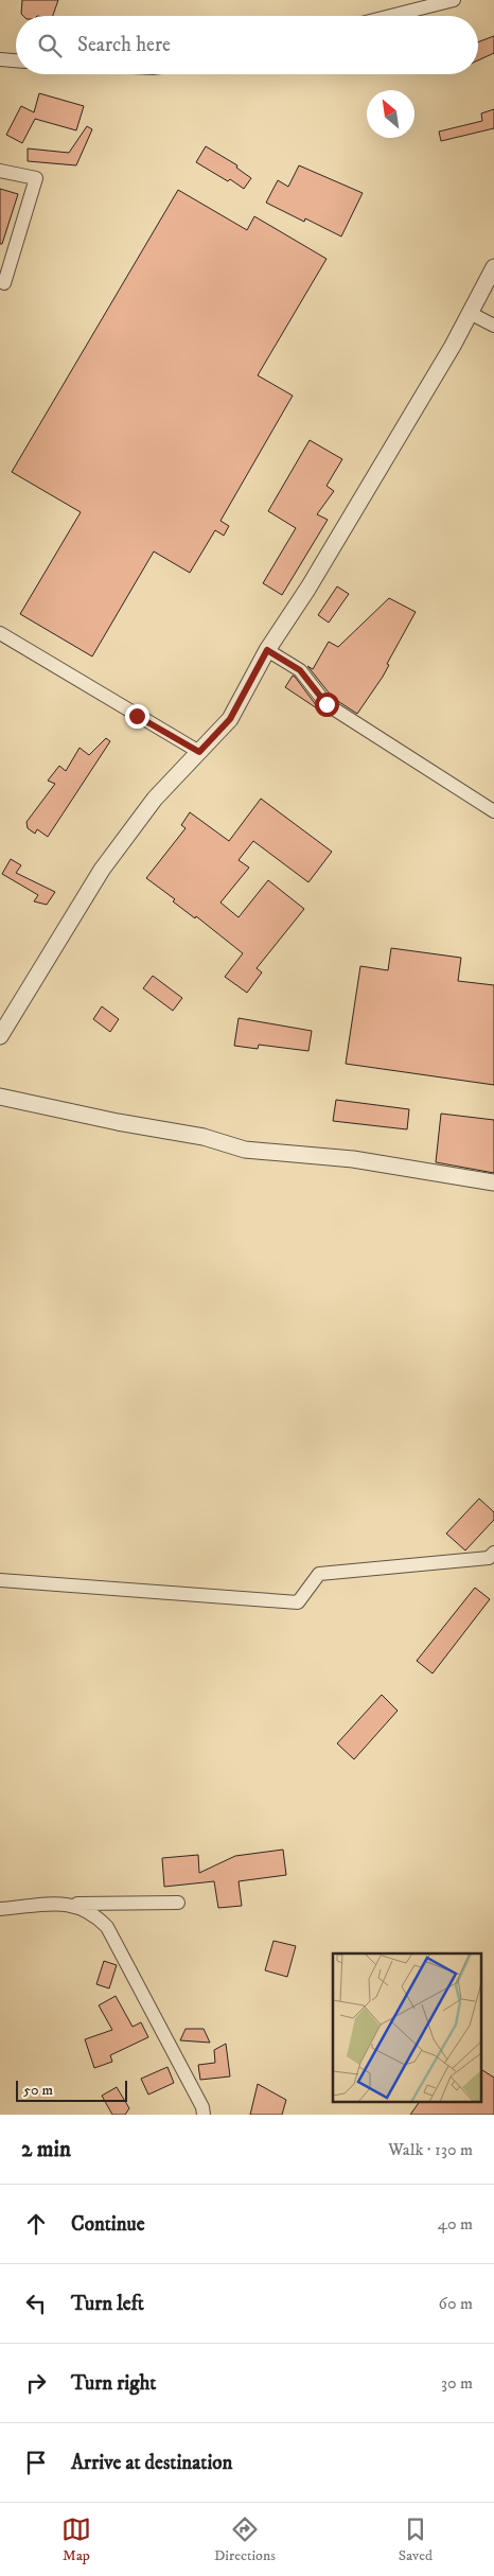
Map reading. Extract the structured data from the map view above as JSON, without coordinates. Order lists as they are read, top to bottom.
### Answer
{
  "scale_bar": "50 m",
  "north": "top left",
  "page": {
    "search": "Search here",
    "scale": "50 m",
    "heading": ["2 min", "Walk · 130 m"],
    "list": [
      ["Continue", "40 m"],
      ["Turn left", "60 m"],
      ["Turn right", "30 m"],
      "Arrive at destination"
    ],
    "nav": ["Map", "Directions", "Saved"]
  }
}
